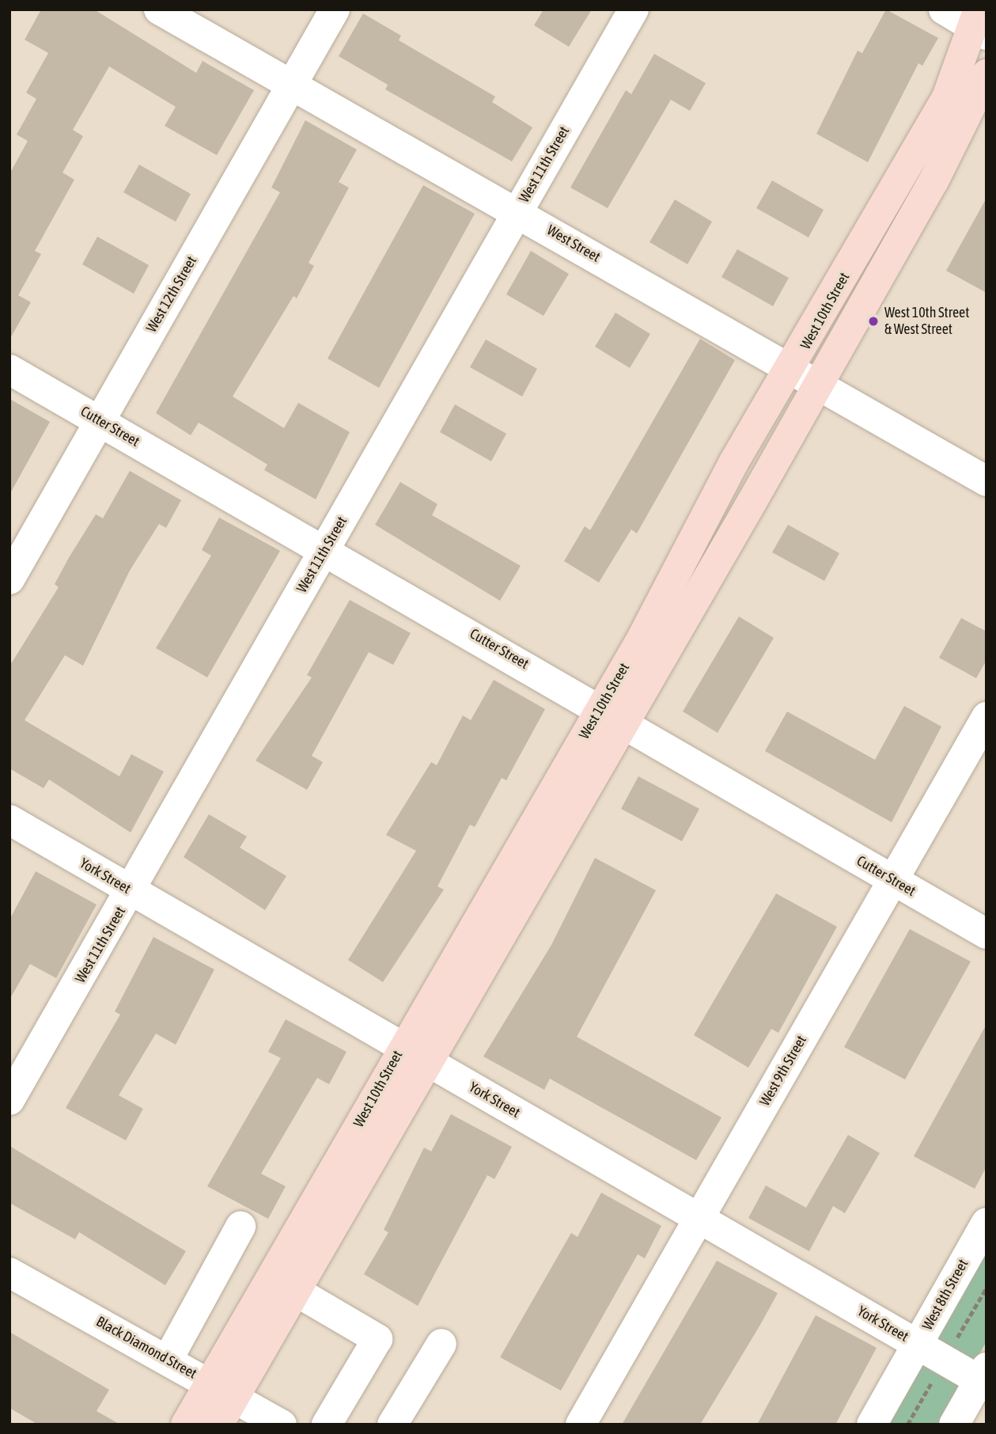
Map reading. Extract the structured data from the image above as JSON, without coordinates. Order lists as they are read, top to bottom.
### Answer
{
  "streets": {
    "main road": ["West 10th Street"],
    "street": [
      "West 11th Street",
      "West Street",
      "West 12th Street",
      "Cutter Street",
      "York Street",
      "West 9th Street",
      "West 8th Street",
      "Black Diamond Street"
    ]
  },
  "crossings": [
    ["West 11th Street", "West Street"],
    ["West 11th Street", "Cutter Street"],
    ["West 11th Street", "York Street"],
    ["West Street", "West 12th Street"],
    ["West Street", "West 10th Street"],
    ["West 12th Street", "Cutter Street"],
    ["West 10th Street", "Cutter Street"],
    ["West 10th Street", "York Street"],
    ["West 10th Street", "Black Diamond Street"],
    ["Cutter Street", "West 9th Street"],
    ["York Street", "West 9th Street"],
    ["York Street", "West 8th Street"]
  ],
  "places": ["West 10th Street & West Street"]
}
